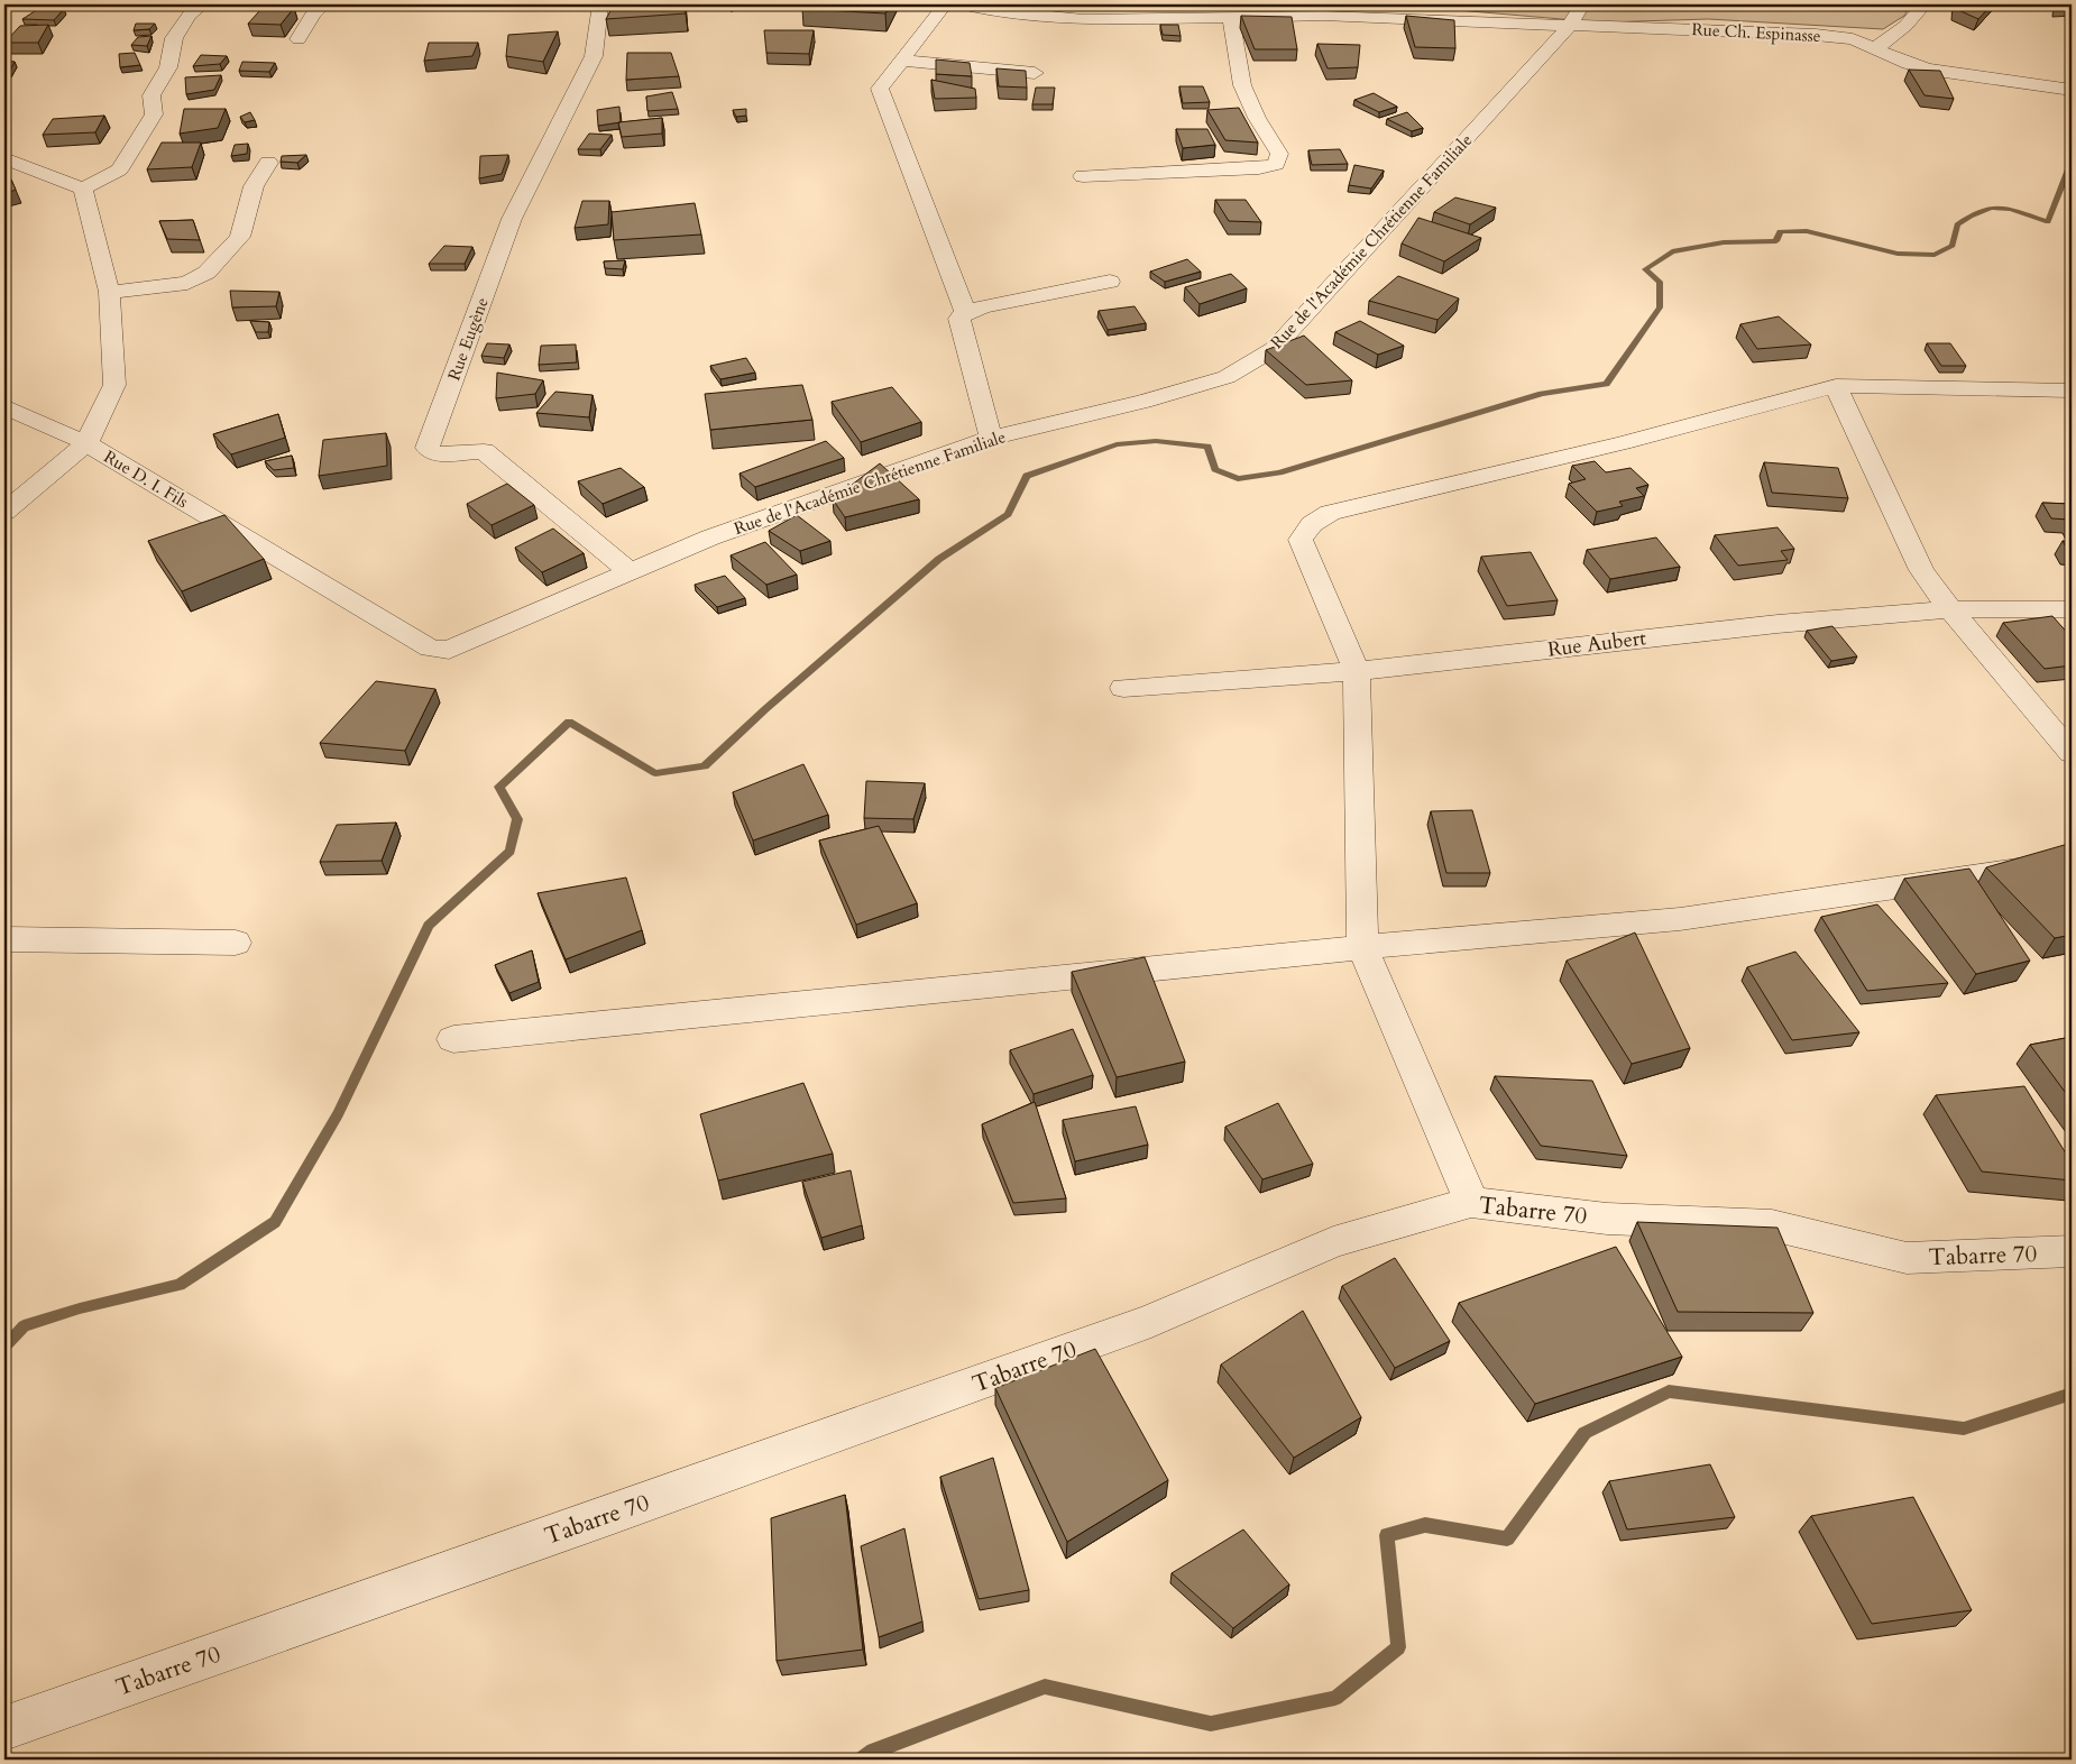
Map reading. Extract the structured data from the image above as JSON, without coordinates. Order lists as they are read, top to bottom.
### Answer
{
  "streets": {
    "street": [
      "Rue Ch. Espinasse",
      "Rue de l'Académie Chrétienne Familiale",
      "Rue Eugène",
      "Rue D. I. Fils",
      "Rue Aubert",
      "Tabarre 70"
    ]
  },
  "crossings": [
    ["Rue Ch. Espinasse", "Rue de l'Académie Chrétienne Familiale"],
    ["Rue de l'Académie Chrétienne Familiale", "Rue Eugène"],
    ["Rue de l'Académie Chrétienne Familiale", "Rue D. I. Fils"]
  ]
}
